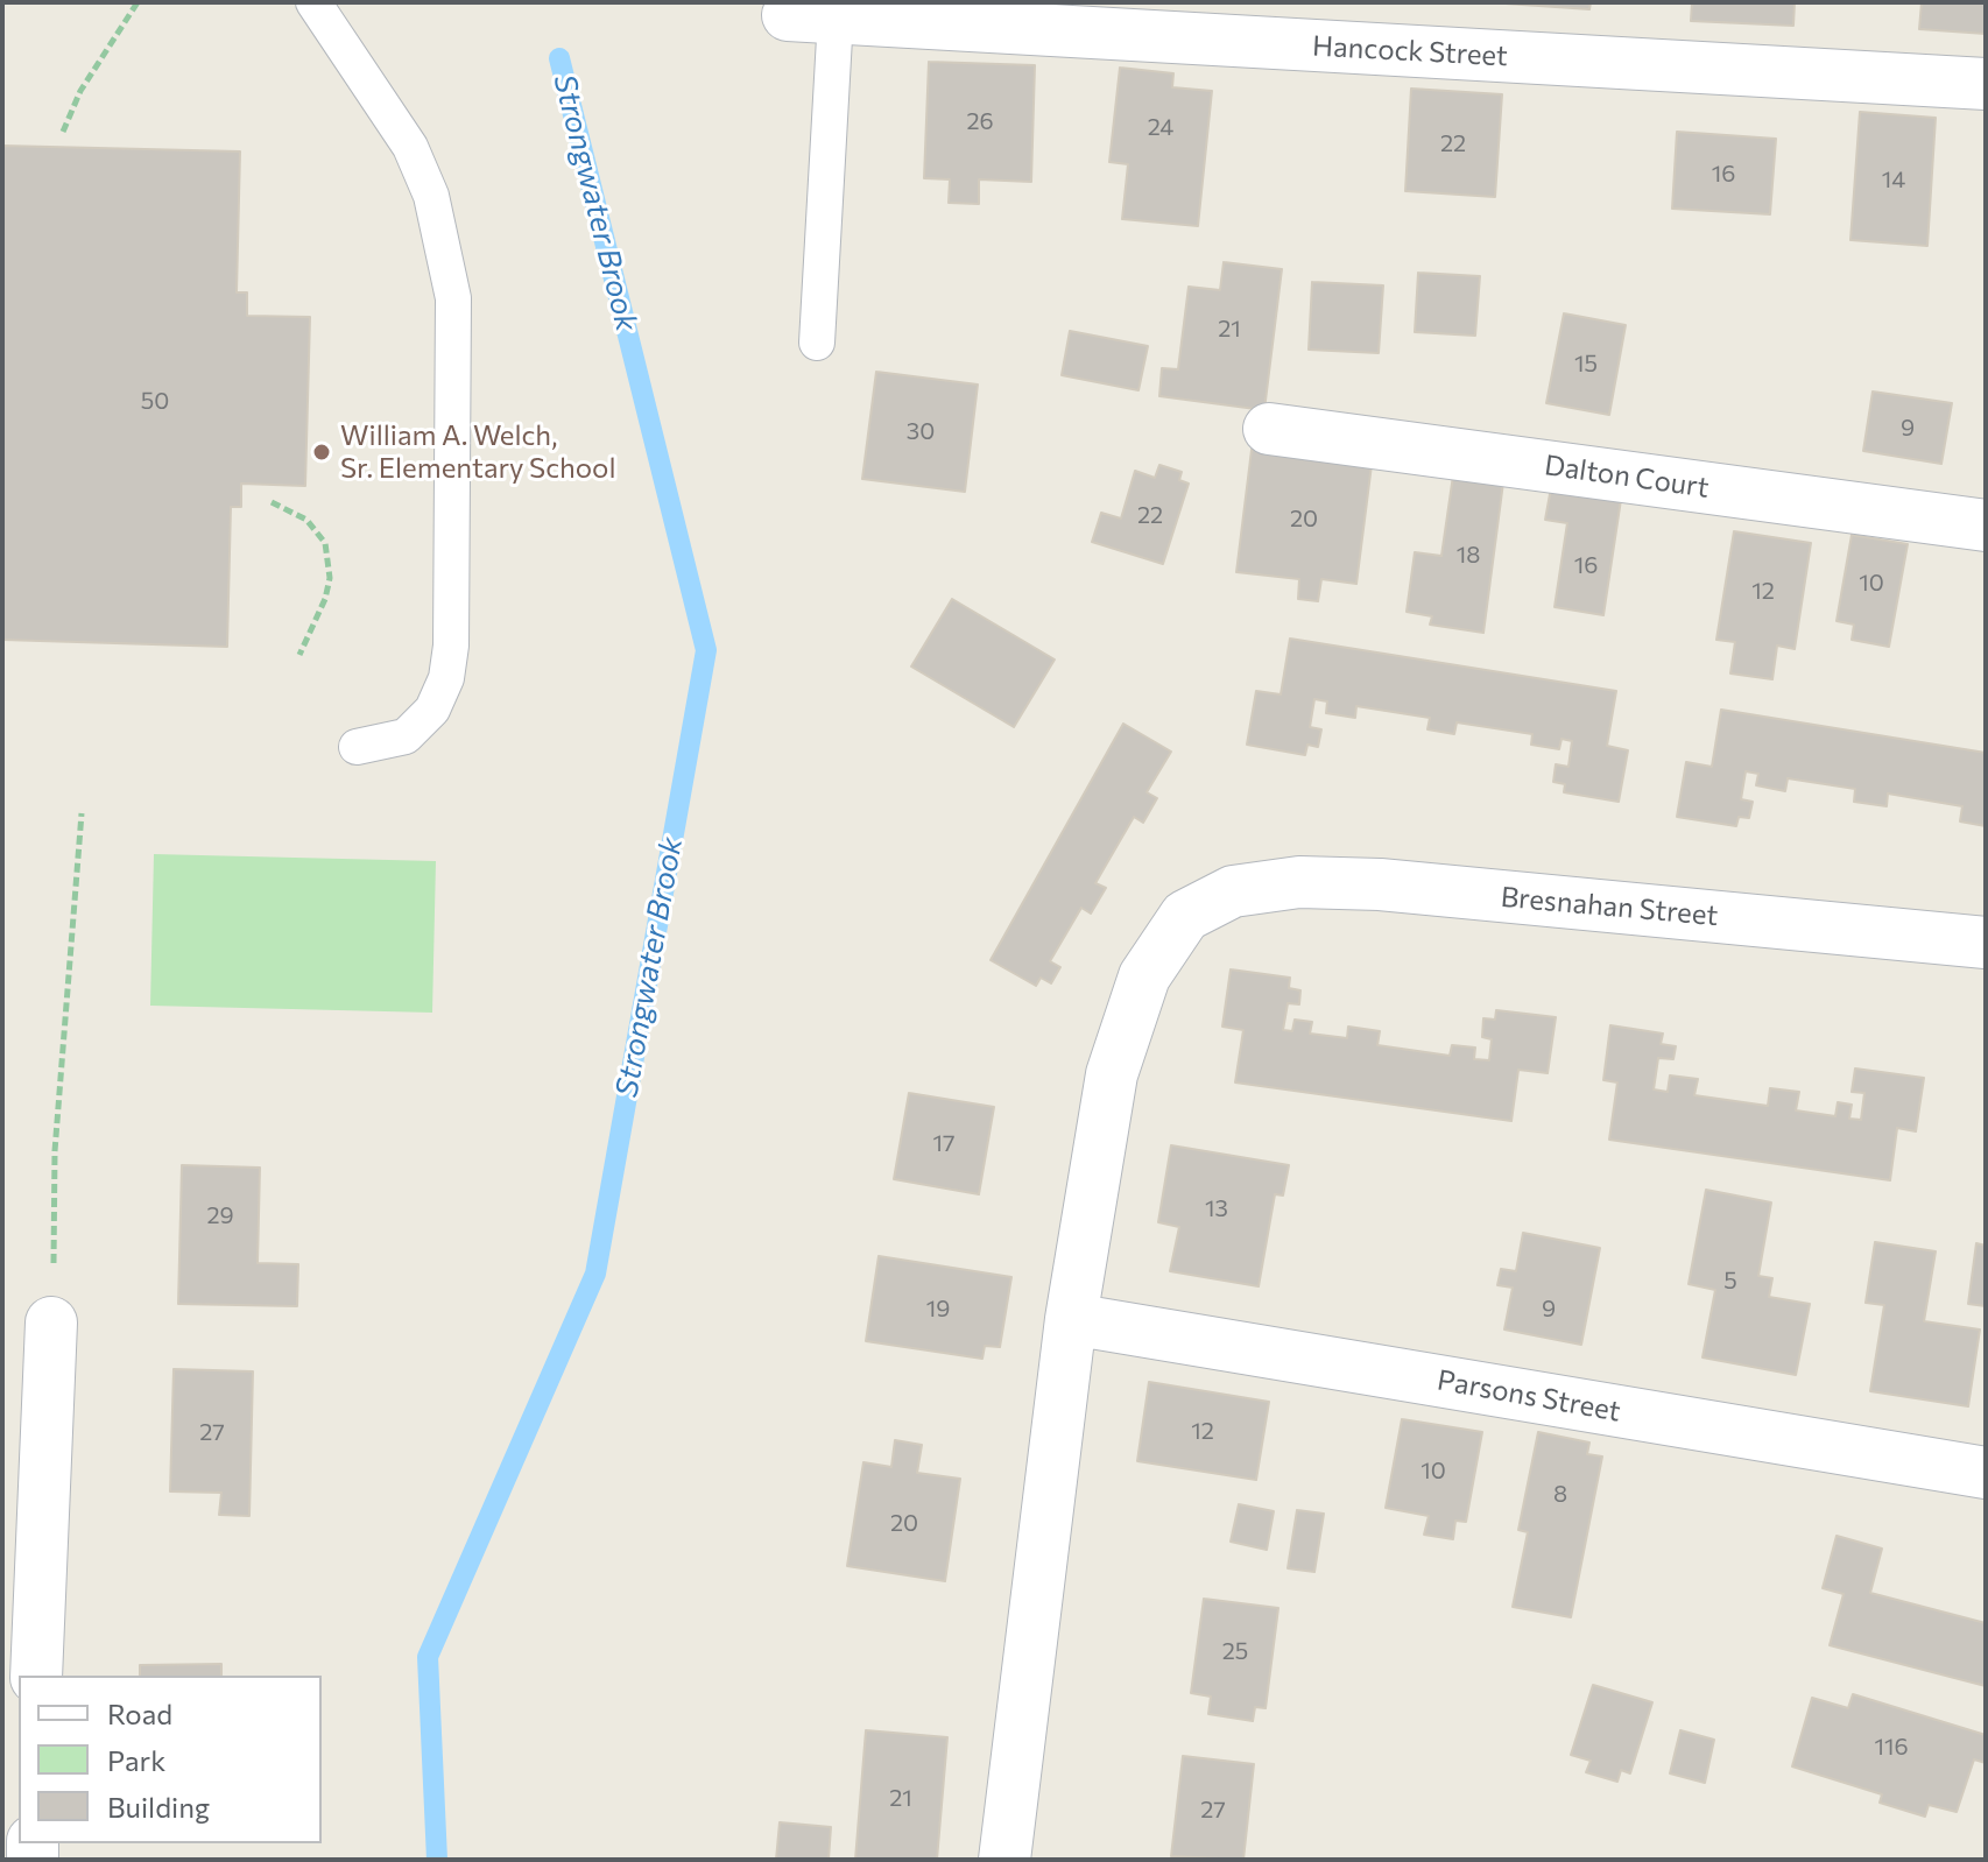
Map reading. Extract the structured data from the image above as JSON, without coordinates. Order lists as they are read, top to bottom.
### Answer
{
  "streets": {
    "street": [
      "Hancock Street",
      "Dalton Court",
      "Bresnahan Street",
      "Parsons Street"
    ]
  },
  "crossings": [
    ["Bresnahan Street", "Parsons Street"]
  ],
  "water": ["Strongwater Brook"],
  "places": ["William A. Welch, Sr. Elementary School"],
  "house_numbers": [
    "26",
    "24",
    "22",
    "16",
    "14",
    "21",
    "15",
    "50",
    "9",
    "30",
    "22",
    "20",
    "18",
    "16",
    "10",
    "12",
    "17",
    "13",
    "29",
    "5",
    "19",
    "9",
    "12",
    "27",
    "10",
    "8",
    "20",
    "25",
    "116",
    "21",
    "27"
  ],
  "legend": ["Road", "Park", "Building"]
}
